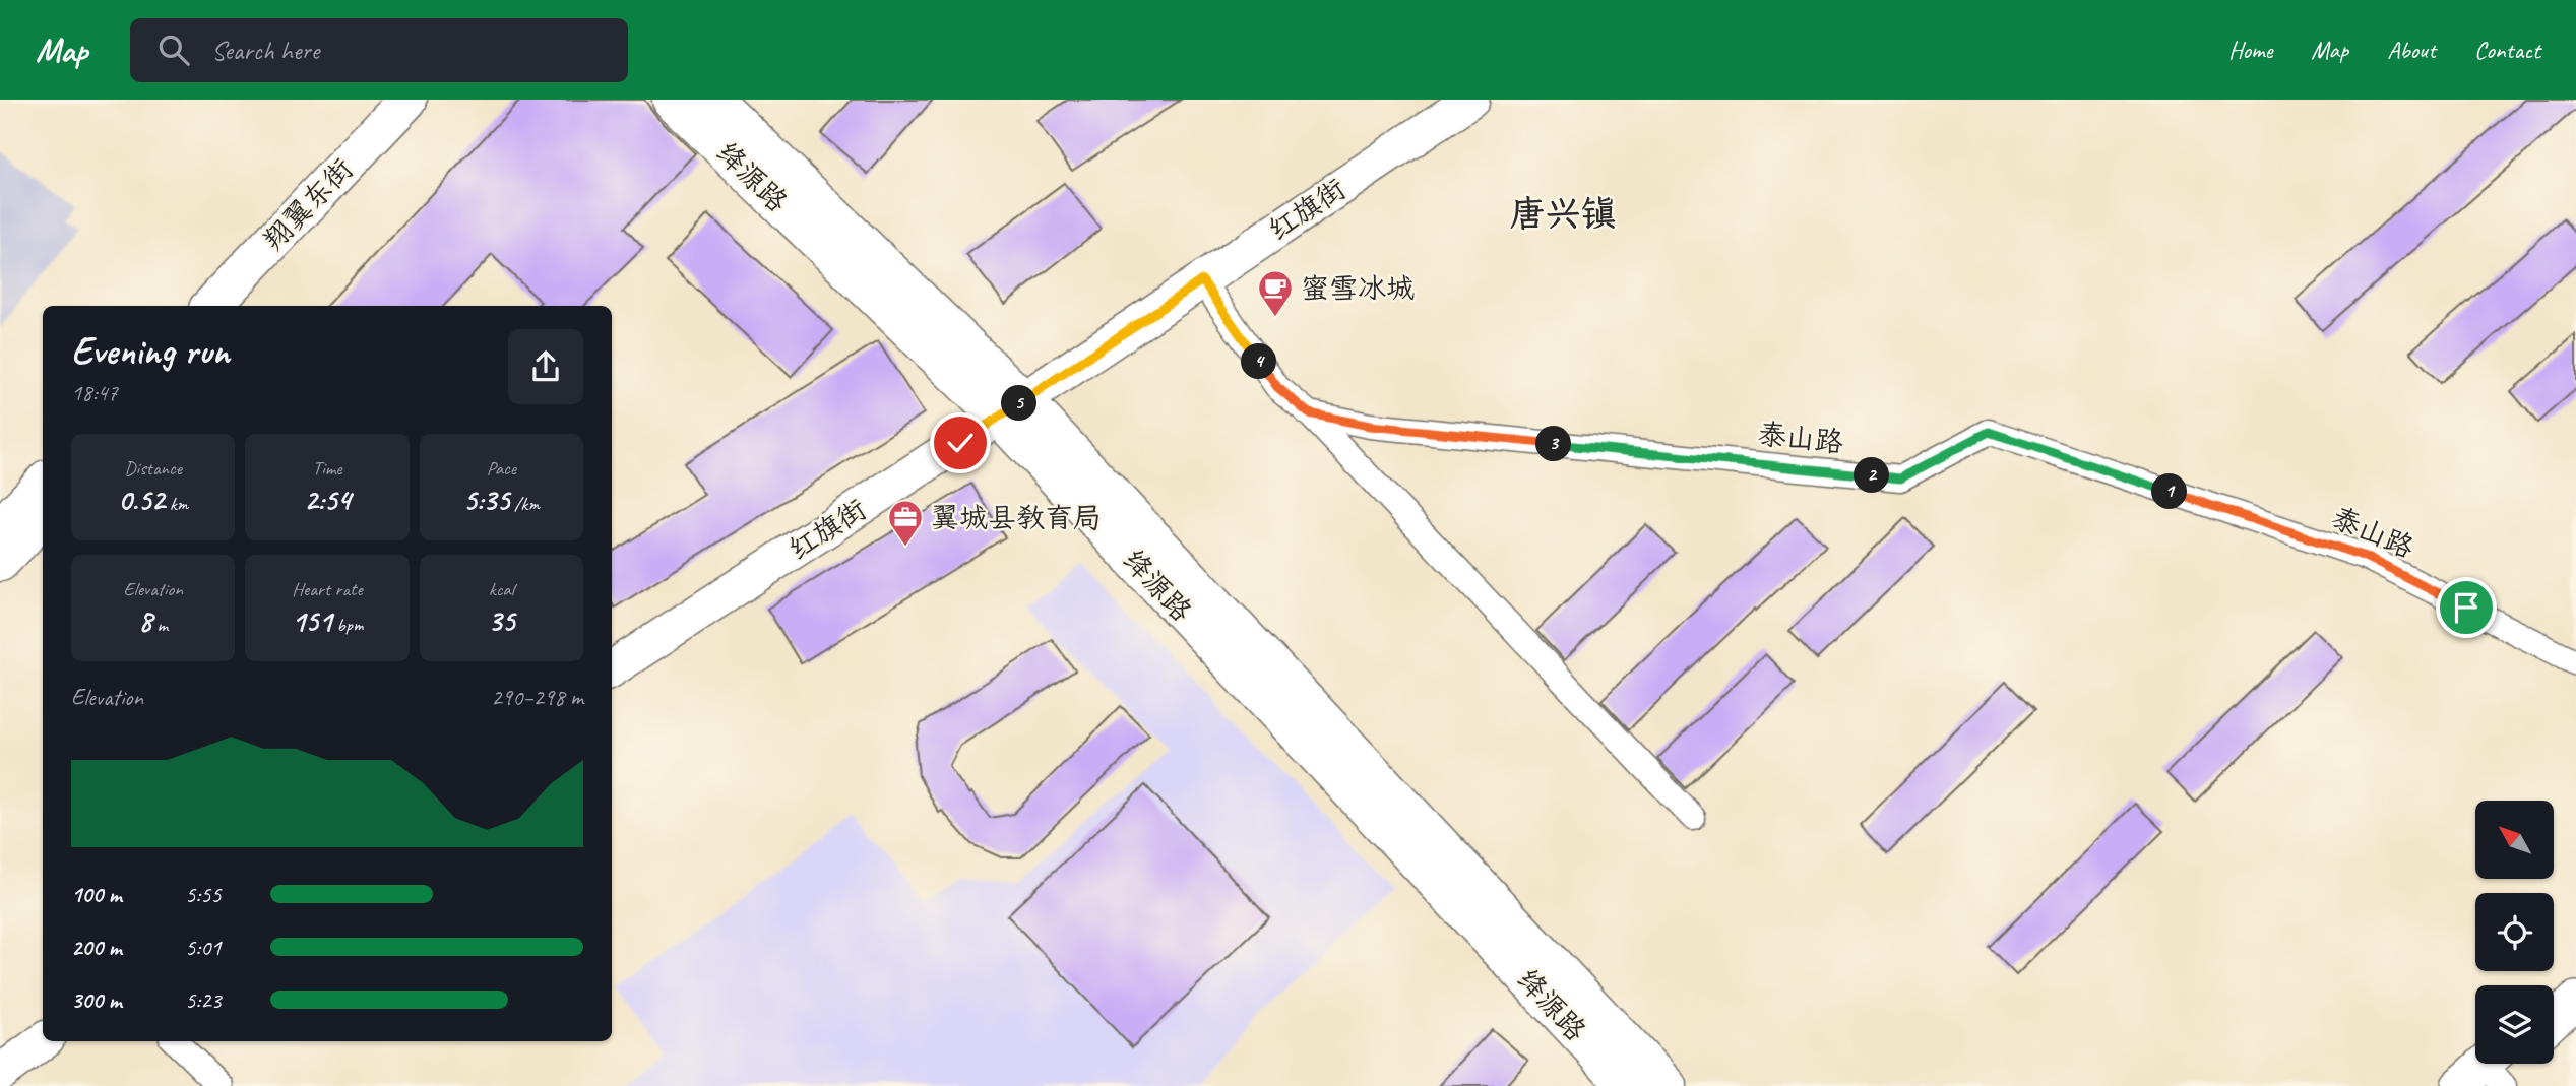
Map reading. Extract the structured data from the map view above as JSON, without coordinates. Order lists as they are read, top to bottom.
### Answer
{
  "streets": {
    "main road": ["绛源路", "翔翼东街", "红旗街"],
    "street": ["泰山路"]
  },
  "crossings": [
    ["绛源路", "红旗街"],
    ["红旗街", "泰山路"]
  ],
  "districts": ["唐兴镇"],
  "places": {
    "cafe": ["蜜雪冰城"],
    "office": ["翼城县教育局"]
  },
  "north": "top left",
  "page": {
    "header": "Map",
    "search": "Search here",
    "nav": [
      "Home",
      "Map",
      "About",
      "Contact"
    ],
    "heading": ["Evening run", "18:47"],
    "pins": [
      "4",
      "5",
      "3",
      "2",
      "1"
    ],
    "stats": [
      ["Distance", "0.52 km"],
      ["Time", "2:54"],
      ["Pace", "5:35 /km"],
      ["Elevation", "8 m"],
      ["Heart rate", "151 bpm"],
      ["kcal", "35"]
    ],
    "chart": ["Elevation", "290–298 m"],
    "list": [
      {
        "name": "100 m",
        "note": "5:55"
      },
      {
        "name": "200 m",
        "note": "5:01"
      },
      {
        "name": "300 m",
        "note": "5:23"
      }
    ]
  }
}
